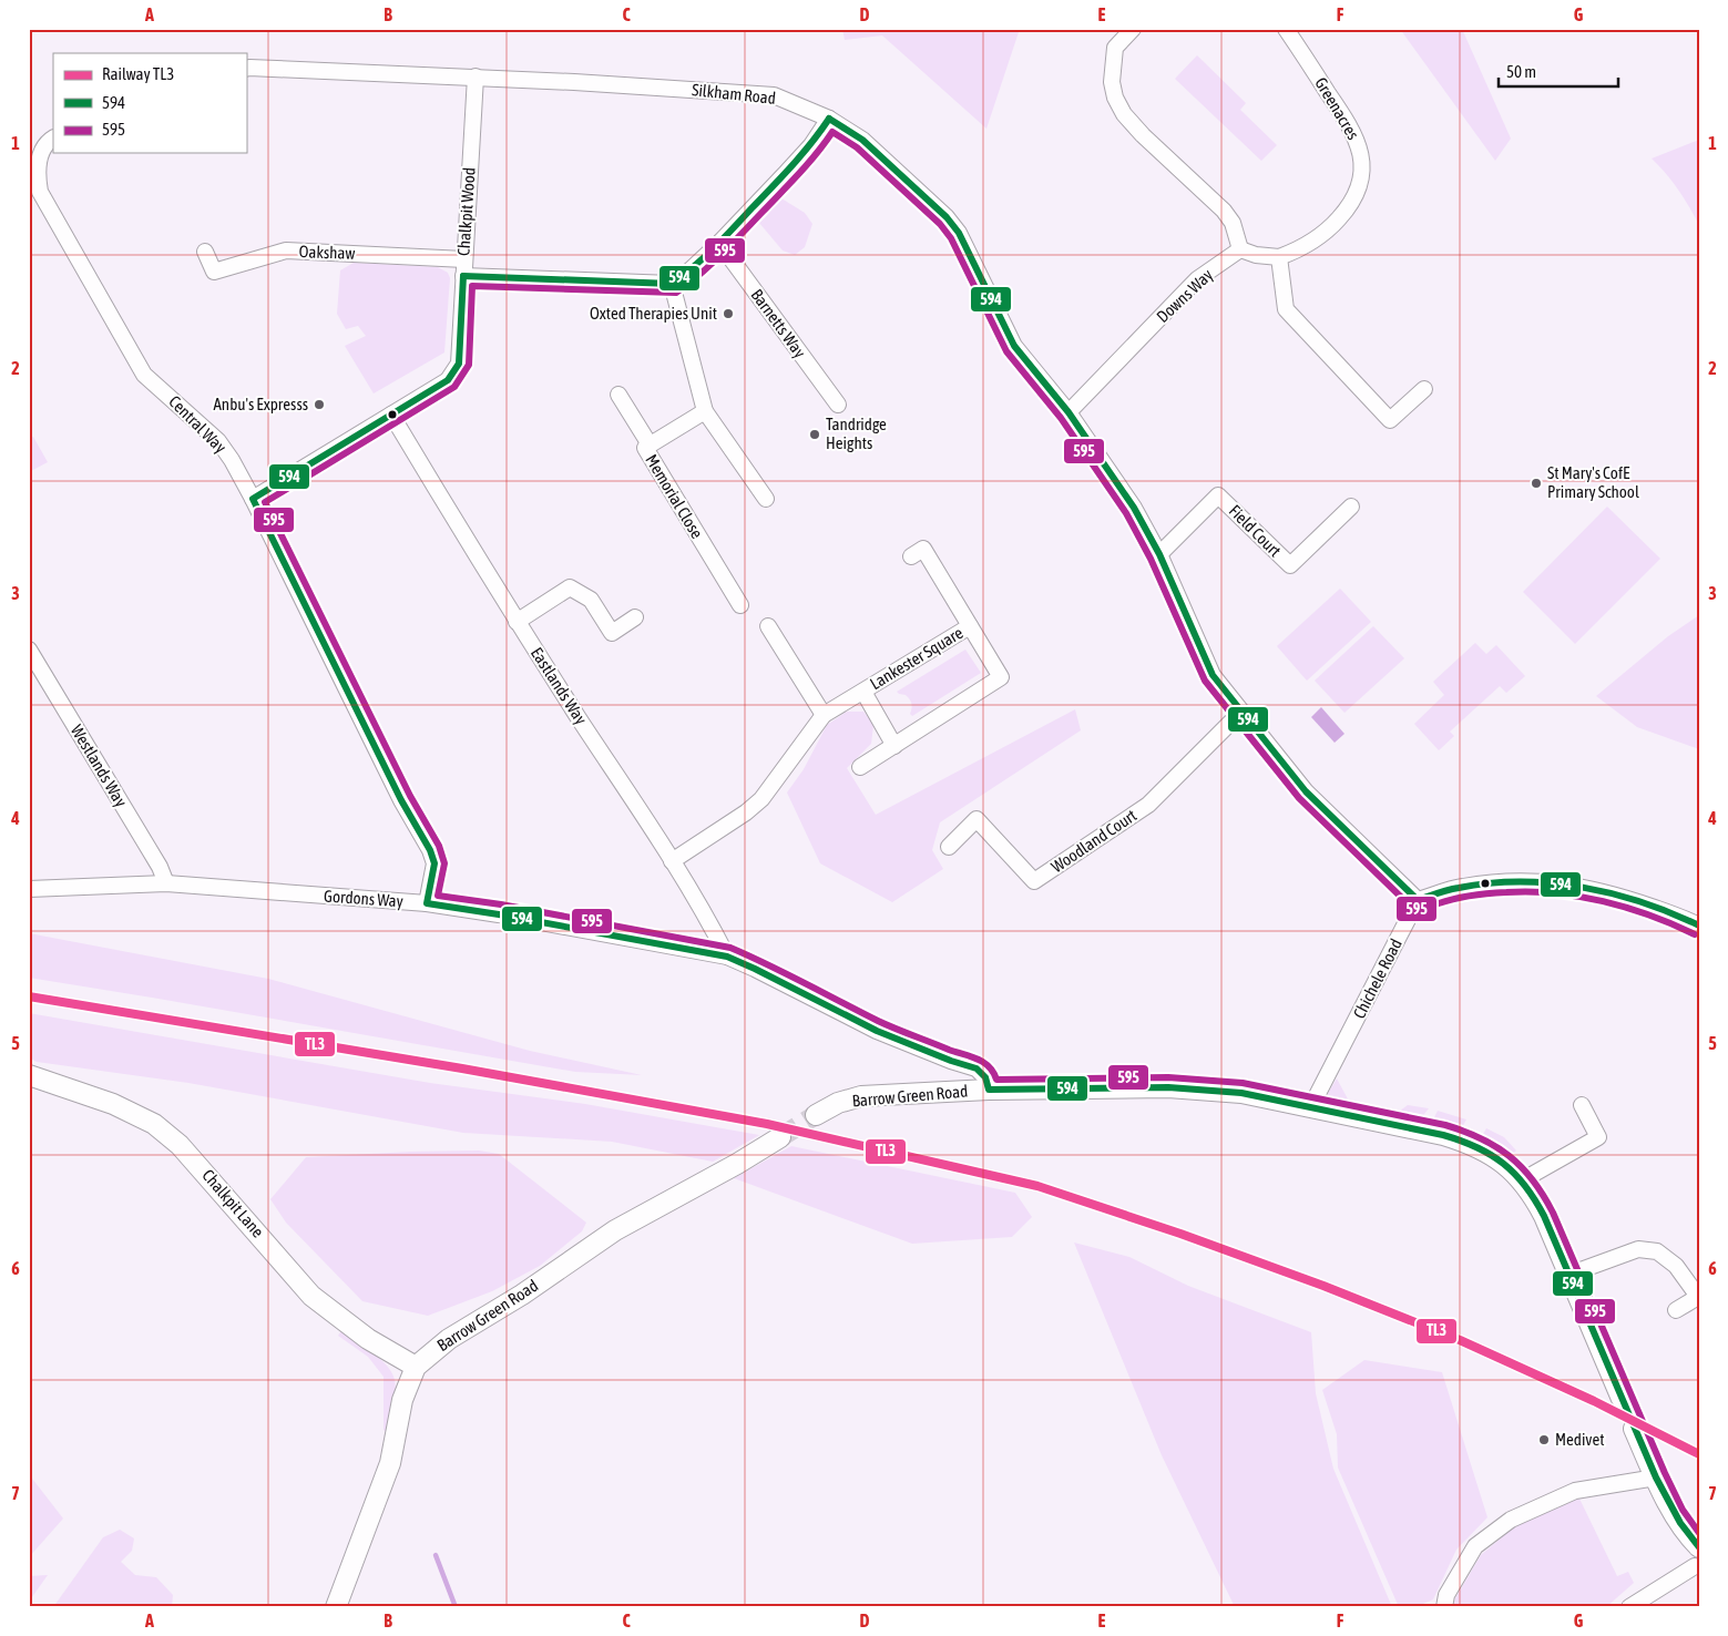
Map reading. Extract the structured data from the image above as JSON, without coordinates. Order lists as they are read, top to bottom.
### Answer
{
  "streets": {
    "street": [
      "Silkham Road",
      "Greenacres",
      "Chalkpit Wood",
      "Oakshaw",
      "Downs Way",
      "Barnetts Way",
      "Central Way",
      "Memorial Close",
      "Field Court",
      "Lankester Square",
      "Eastlands Way",
      "Westlands Way",
      "Woodland Court",
      "Gordons Way",
      "Chichele Road",
      "Barrow Green Road",
      "Chalkpit Lane"
    ]
  },
  "crossings": [
    ["Silkham Road", "Chalkpit Wood"],
    ["Silkham Road", "Downs Way"],
    ["Silkham Road", "Field Court"],
    ["Silkham Road", "Woodland Court"],
    ["Silkham Road", "Chichele Road"],
    ["Chalkpit Wood", "Oakshaw"],
    ["Chalkpit Wood", "Central Way"],
    ["Chalkpit Wood", "Eastlands Way"],
    ["Central Way", "Gordons Way"],
    ["Lankester Square", "Eastlands Way"],
    ["Eastlands Way", "Gordons Way"],
    ["Westlands Way", "Gordons Way"],
    ["Gordons Way", "Barrow Green Road"],
    ["Chichele Road", "Barrow Green Road"],
    ["Barrow Green Road", "Chalkpit Lane"]
  ],
  "places": [
    "Oxted Therapies Unit",
    "Anbu's Expresss",
    "Tandridge Heights",
    "St Mary's CofE Primary School",
    "Medivet"
  ],
  "lines": ["transit line 594", "transit line 595", "rail line TL3"],
  "legend": ["Railway TL3", "594", "595"],
  "scale_bar": "50 m",
  "grid": {
    "columns": [
      "A",
      "B",
      "C",
      "D",
      "E",
      "F",
      "G"
    ],
    "rows": [
      "1",
      "2",
      "3",
      "4",
      "5",
      "6",
      "7"
    ]
  }
}
